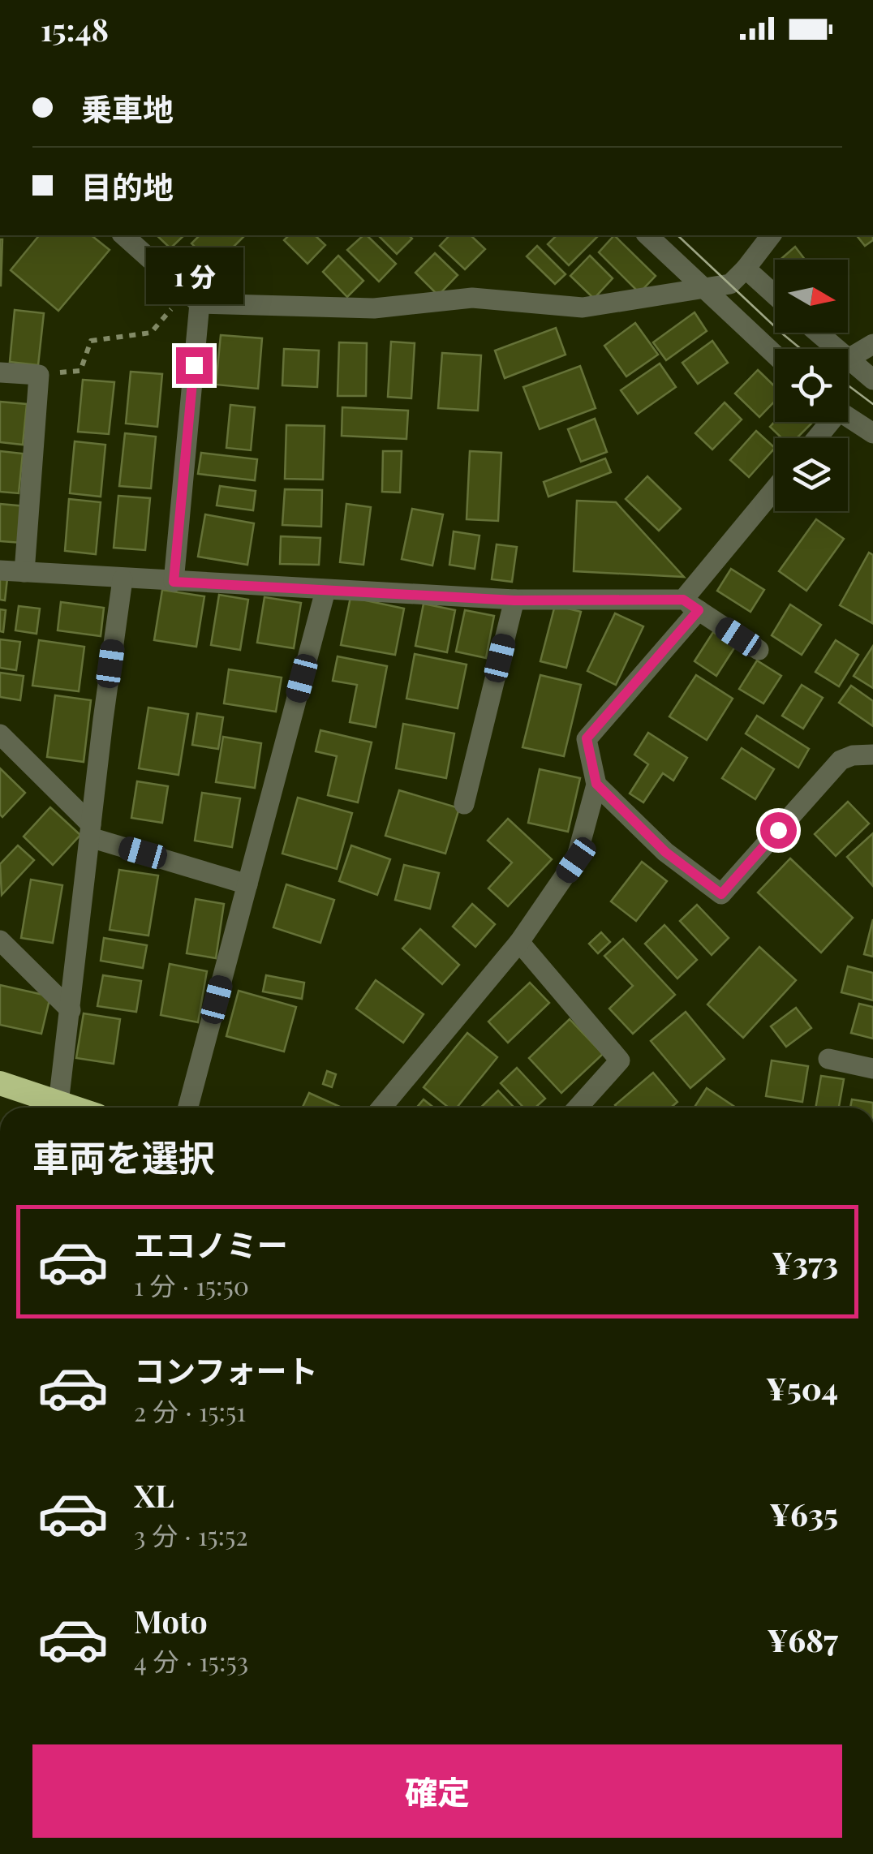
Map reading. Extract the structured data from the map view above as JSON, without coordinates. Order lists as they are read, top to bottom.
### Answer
{
  "north": "right",
  "page": {
    "status": "15:48",
    "banner": ["乗車地", "目的地"],
    "bubble": "1 分",
    "heading": "車両を選択",
    "list": [
      {
        "name": "エコノミー",
        "note": "1 分 · 15:50",
        "value": "¥373"
      },
      {
        "name": "コンフォート",
        "note": "2 分 · 15:51",
        "value": "¥504"
      },
      {
        "name": "XL",
        "note": "3 分 · 15:52",
        "value": "¥635"
      },
      {
        "name": "Moto",
        "note": "4 分 · 15:53",
        "value": "¥687"
      }
    ],
    "buttons": "確定"
  }
}
